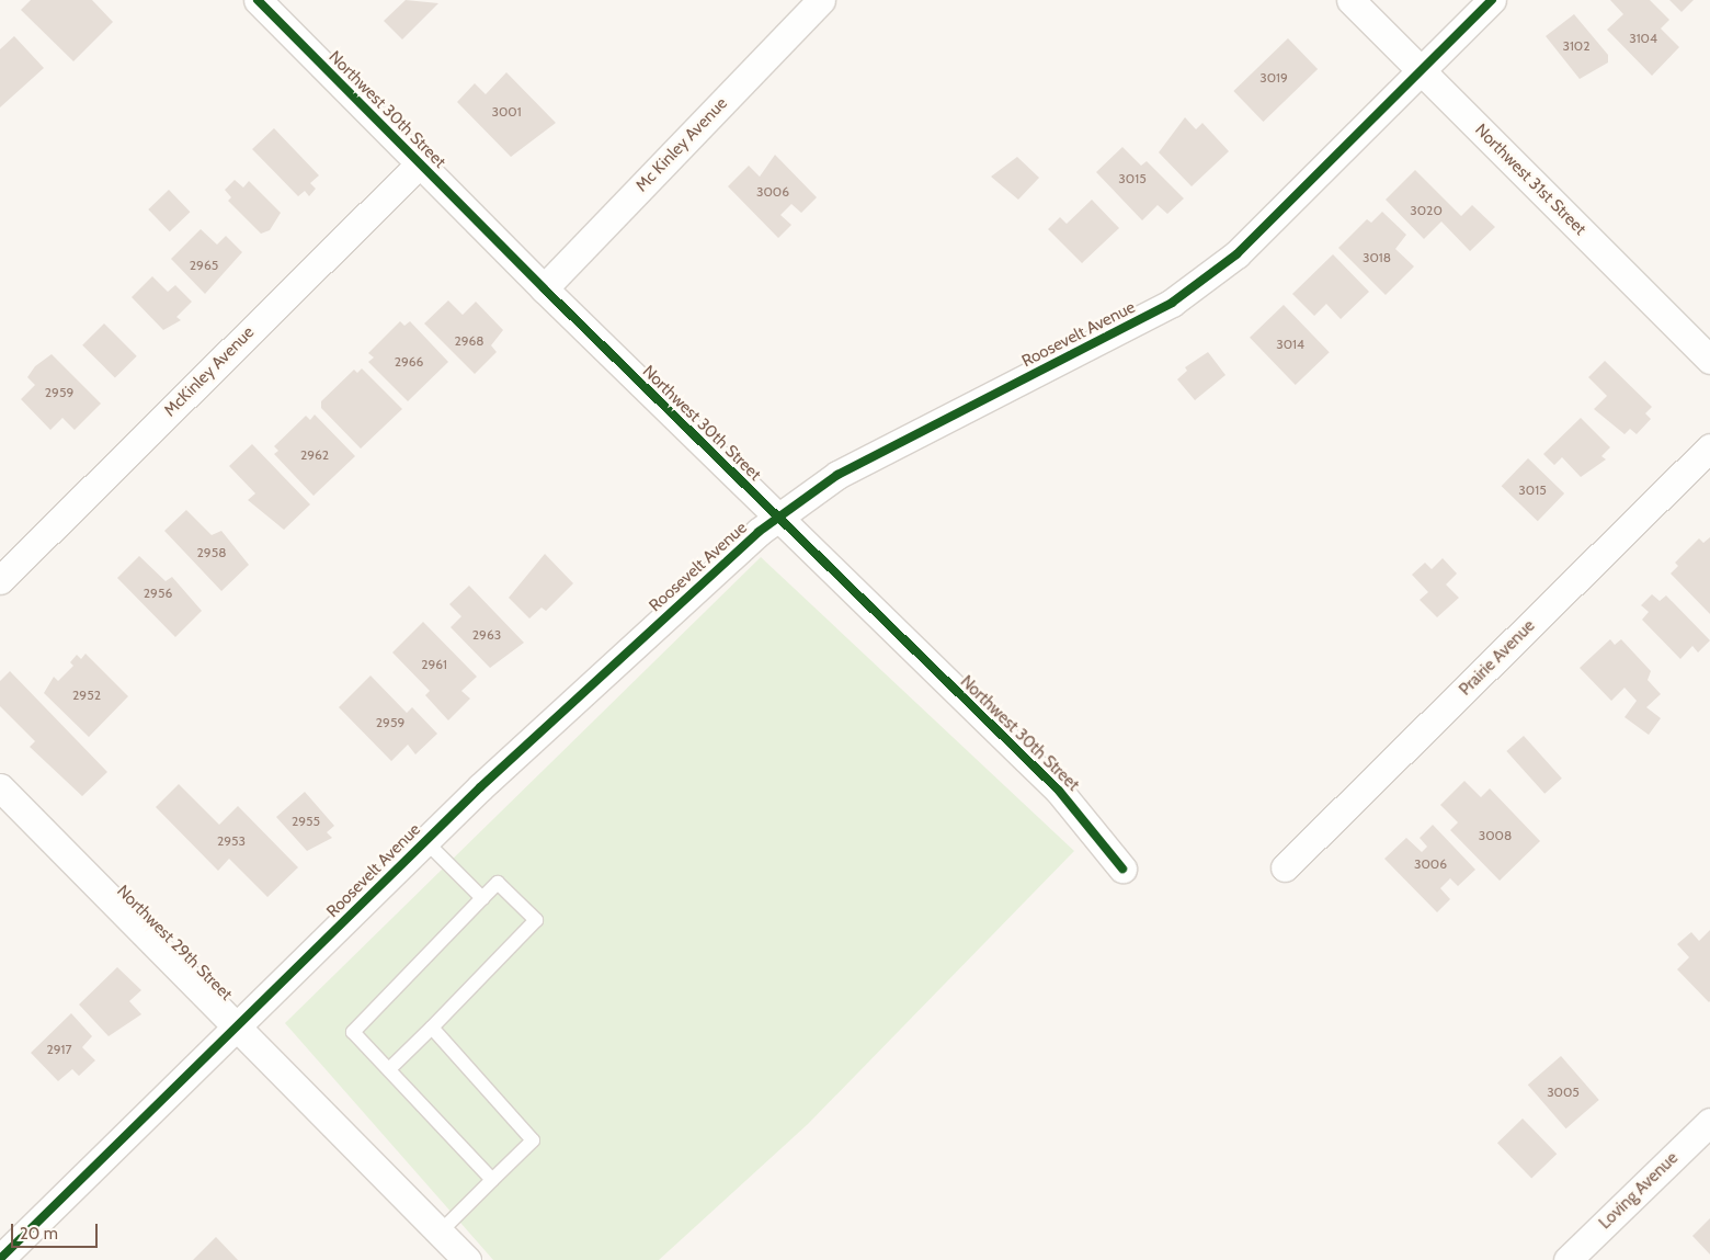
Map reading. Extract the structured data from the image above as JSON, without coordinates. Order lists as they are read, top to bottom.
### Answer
{
  "streets": {
    "street": [
      "Northwest 30th Street",
      "Mc Kinley Avenue",
      "Northwest 31st Street",
      "Roosevelt Avenue",
      "McKinley Avenue",
      "Prairie Avenue",
      "Northwest 29th Street",
      "Loving Avenue"
    ]
  },
  "crossings": [
    ["Northwest 30th Street", "Mc Kinley Avenue"],
    ["Northwest 30th Street", "Roosevelt Avenue"],
    ["Northwest 30th Street", "McKinley Avenue"],
    ["Northwest 31st Street", "Roosevelt Avenue"],
    ["Roosevelt Avenue", "Northwest 29th Street"]
  ],
  "house_numbers": [
    "3104",
    "3102",
    "3019",
    "3001",
    "3015",
    "3006",
    "3020",
    "3018",
    "2965",
    "2968",
    "3014",
    "2966",
    "2959",
    "2962",
    "3015",
    "2958",
    "2956",
    "2963",
    "2961",
    "2952",
    "2959",
    "2955",
    "3008",
    "2953",
    "3006",
    "2917",
    "3005"
  ],
  "scale_bar": "20 m"
}
